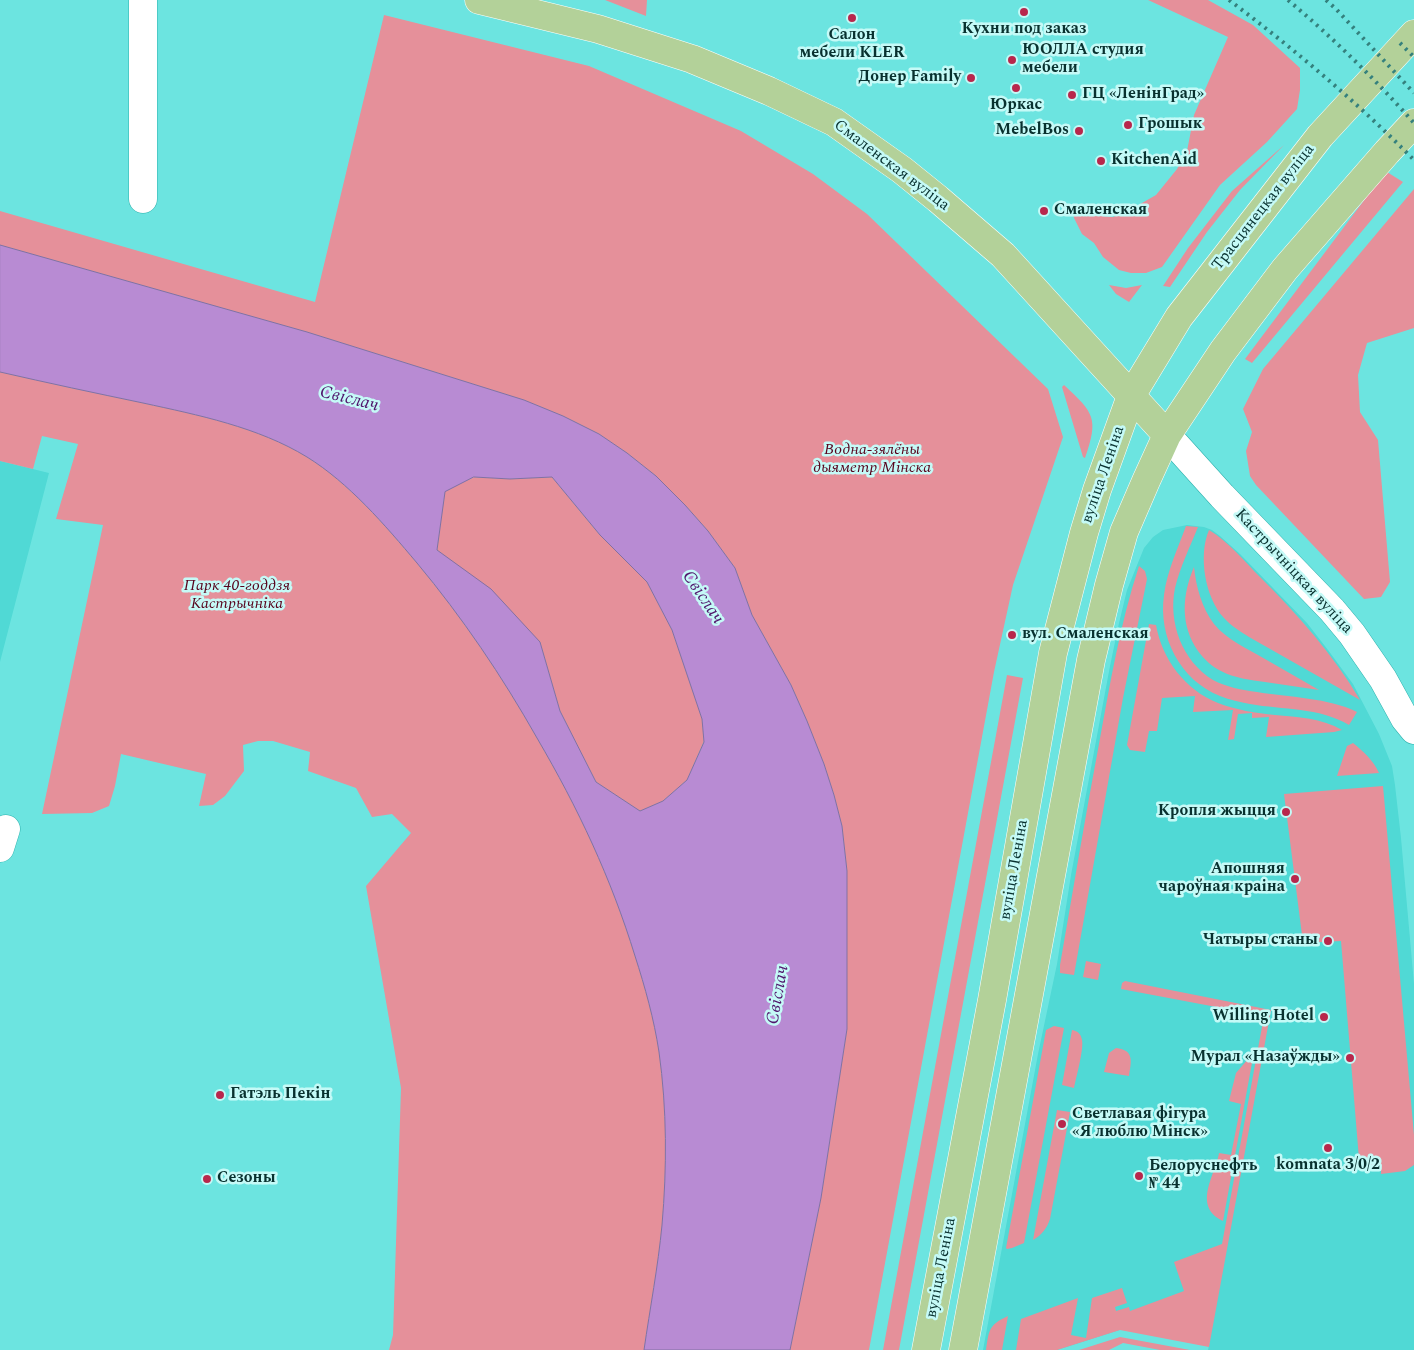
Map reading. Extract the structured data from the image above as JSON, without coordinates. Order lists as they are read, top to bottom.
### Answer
{
  "streets": {
    "main road": ["Смаленская вуліца", "Трасцянецкая вуліца", "вуліца Леніна"],
    "street": ["Кастрычніцкая вуліца"]
  },
  "crossings": [
    ["Смаленская вуліца", "Трасцянецкая вуліца"],
    ["Смаленская вуліца", "вуліца Леніна"],
    ["Смаленская вуліца", "Кастрычніцкая вуліца"],
    ["Трасцянецкая вуліца", "вуліца Леніна"]
  ],
  "water": ["Свіслач"],
  "parks": ["Водна-зялёны дыяметр Мінска", "Парк 40-годдзя Кастрычніка"],
  "places": [
    "Кухни под заказ",
    "Салон мебели KLER",
    "ЮОЛЛА студия мебели",
    "Донер Family",
    "Юркас",
    "ГЦ «ЛенінГрад»",
    "Грошык",
    "MebelBos",
    "KitchenAid",
    "Смаленская",
    "вул. Смаленская",
    "Кропля жыцця",
    "Апошняя чароўная краіна",
    "Чатыры станы",
    "Willing Hotel",
    "Мурал «Назаўжды»",
    "Гатэль Пекін",
    "Светлавая фігура «Я люблю Мінск»",
    "komnata 3/0/2",
    "Белоруснефть № 44",
    "Сезоны"
  ]
}
